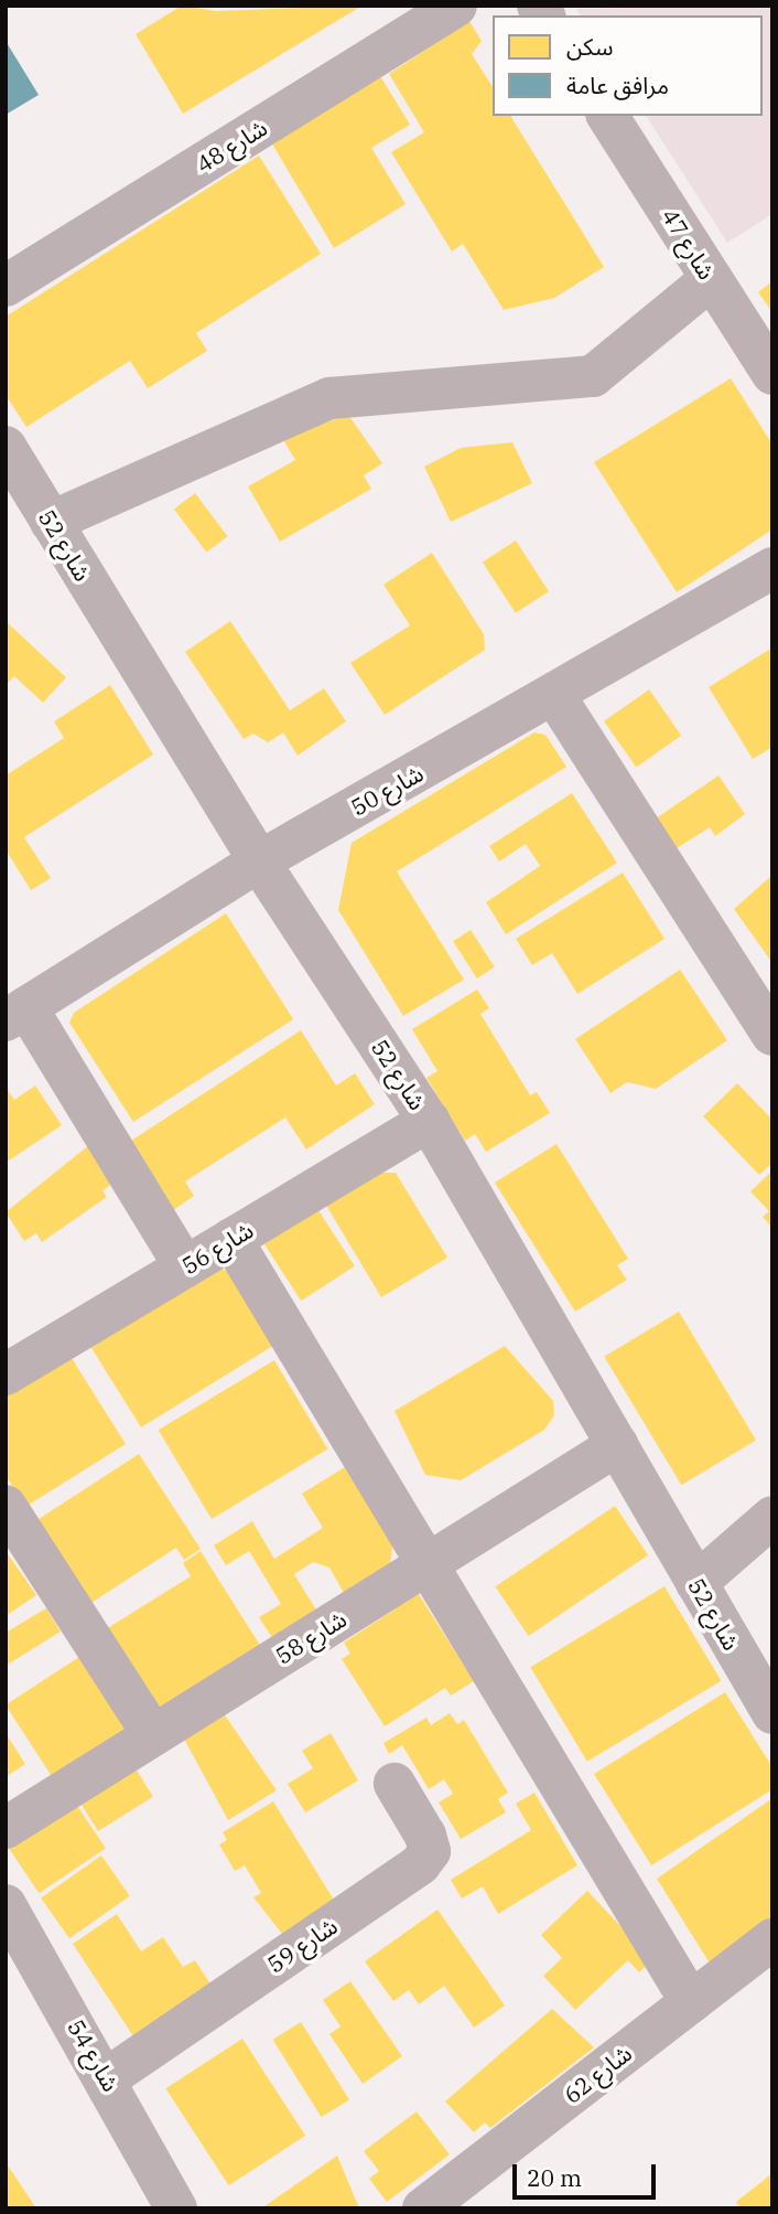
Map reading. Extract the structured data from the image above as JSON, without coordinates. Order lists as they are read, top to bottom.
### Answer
{
  "streets": {
    "street": [
      "شارع 48",
      "شارع 47",
      "شارع 52",
      "شارع 50",
      "شارع 56",
      "شارع 58",
      "شارع 59",
      "شارع 54",
      "شارع 62"
    ]
  },
  "crossings": [
    ["شارع 52", "شارع 50"],
    ["شارع 52", "شارع 56"],
    ["شارع 52", "شارع 58"],
    ["شارع 59", "شارع 54"]
  ],
  "legend": ["سكن", "مرافق عامة"],
  "scale_bar": "20 m"
}
